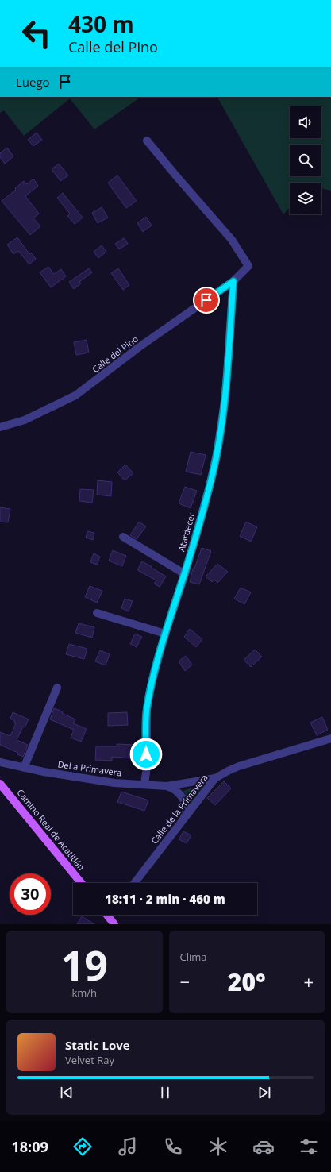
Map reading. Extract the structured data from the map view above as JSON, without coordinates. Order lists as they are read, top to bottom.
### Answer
{
  "streets": {
    "main road": ["Camino Real de Acatitlán"],
    "street": [
      "Calle del Pino",
      "Atardecer",
      "DeLa Primavera",
      "Calle de la Primavera"
    ]
  },
  "crossings": [
    ["Calle del Pino", "Atardecer"],
    ["Atardecer", "DeLa Primavera"],
    ["DeLa Primavera", "Calle de la Primavera"]
  ],
  "page": {
    "turn": ["430 m", "Calle del Pino"],
    "then": "Luego",
    "limit": "30",
    "trip": "18:11 · 2 min · 460 m",
    "tile": [
      ["19", "km/h"],
      "Clima"
    ],
    "heat": ["−", "20°", "+"],
    "song": ["Static Love", "Velvet Ray"],
    "tabs": "18:09"
  }
}
